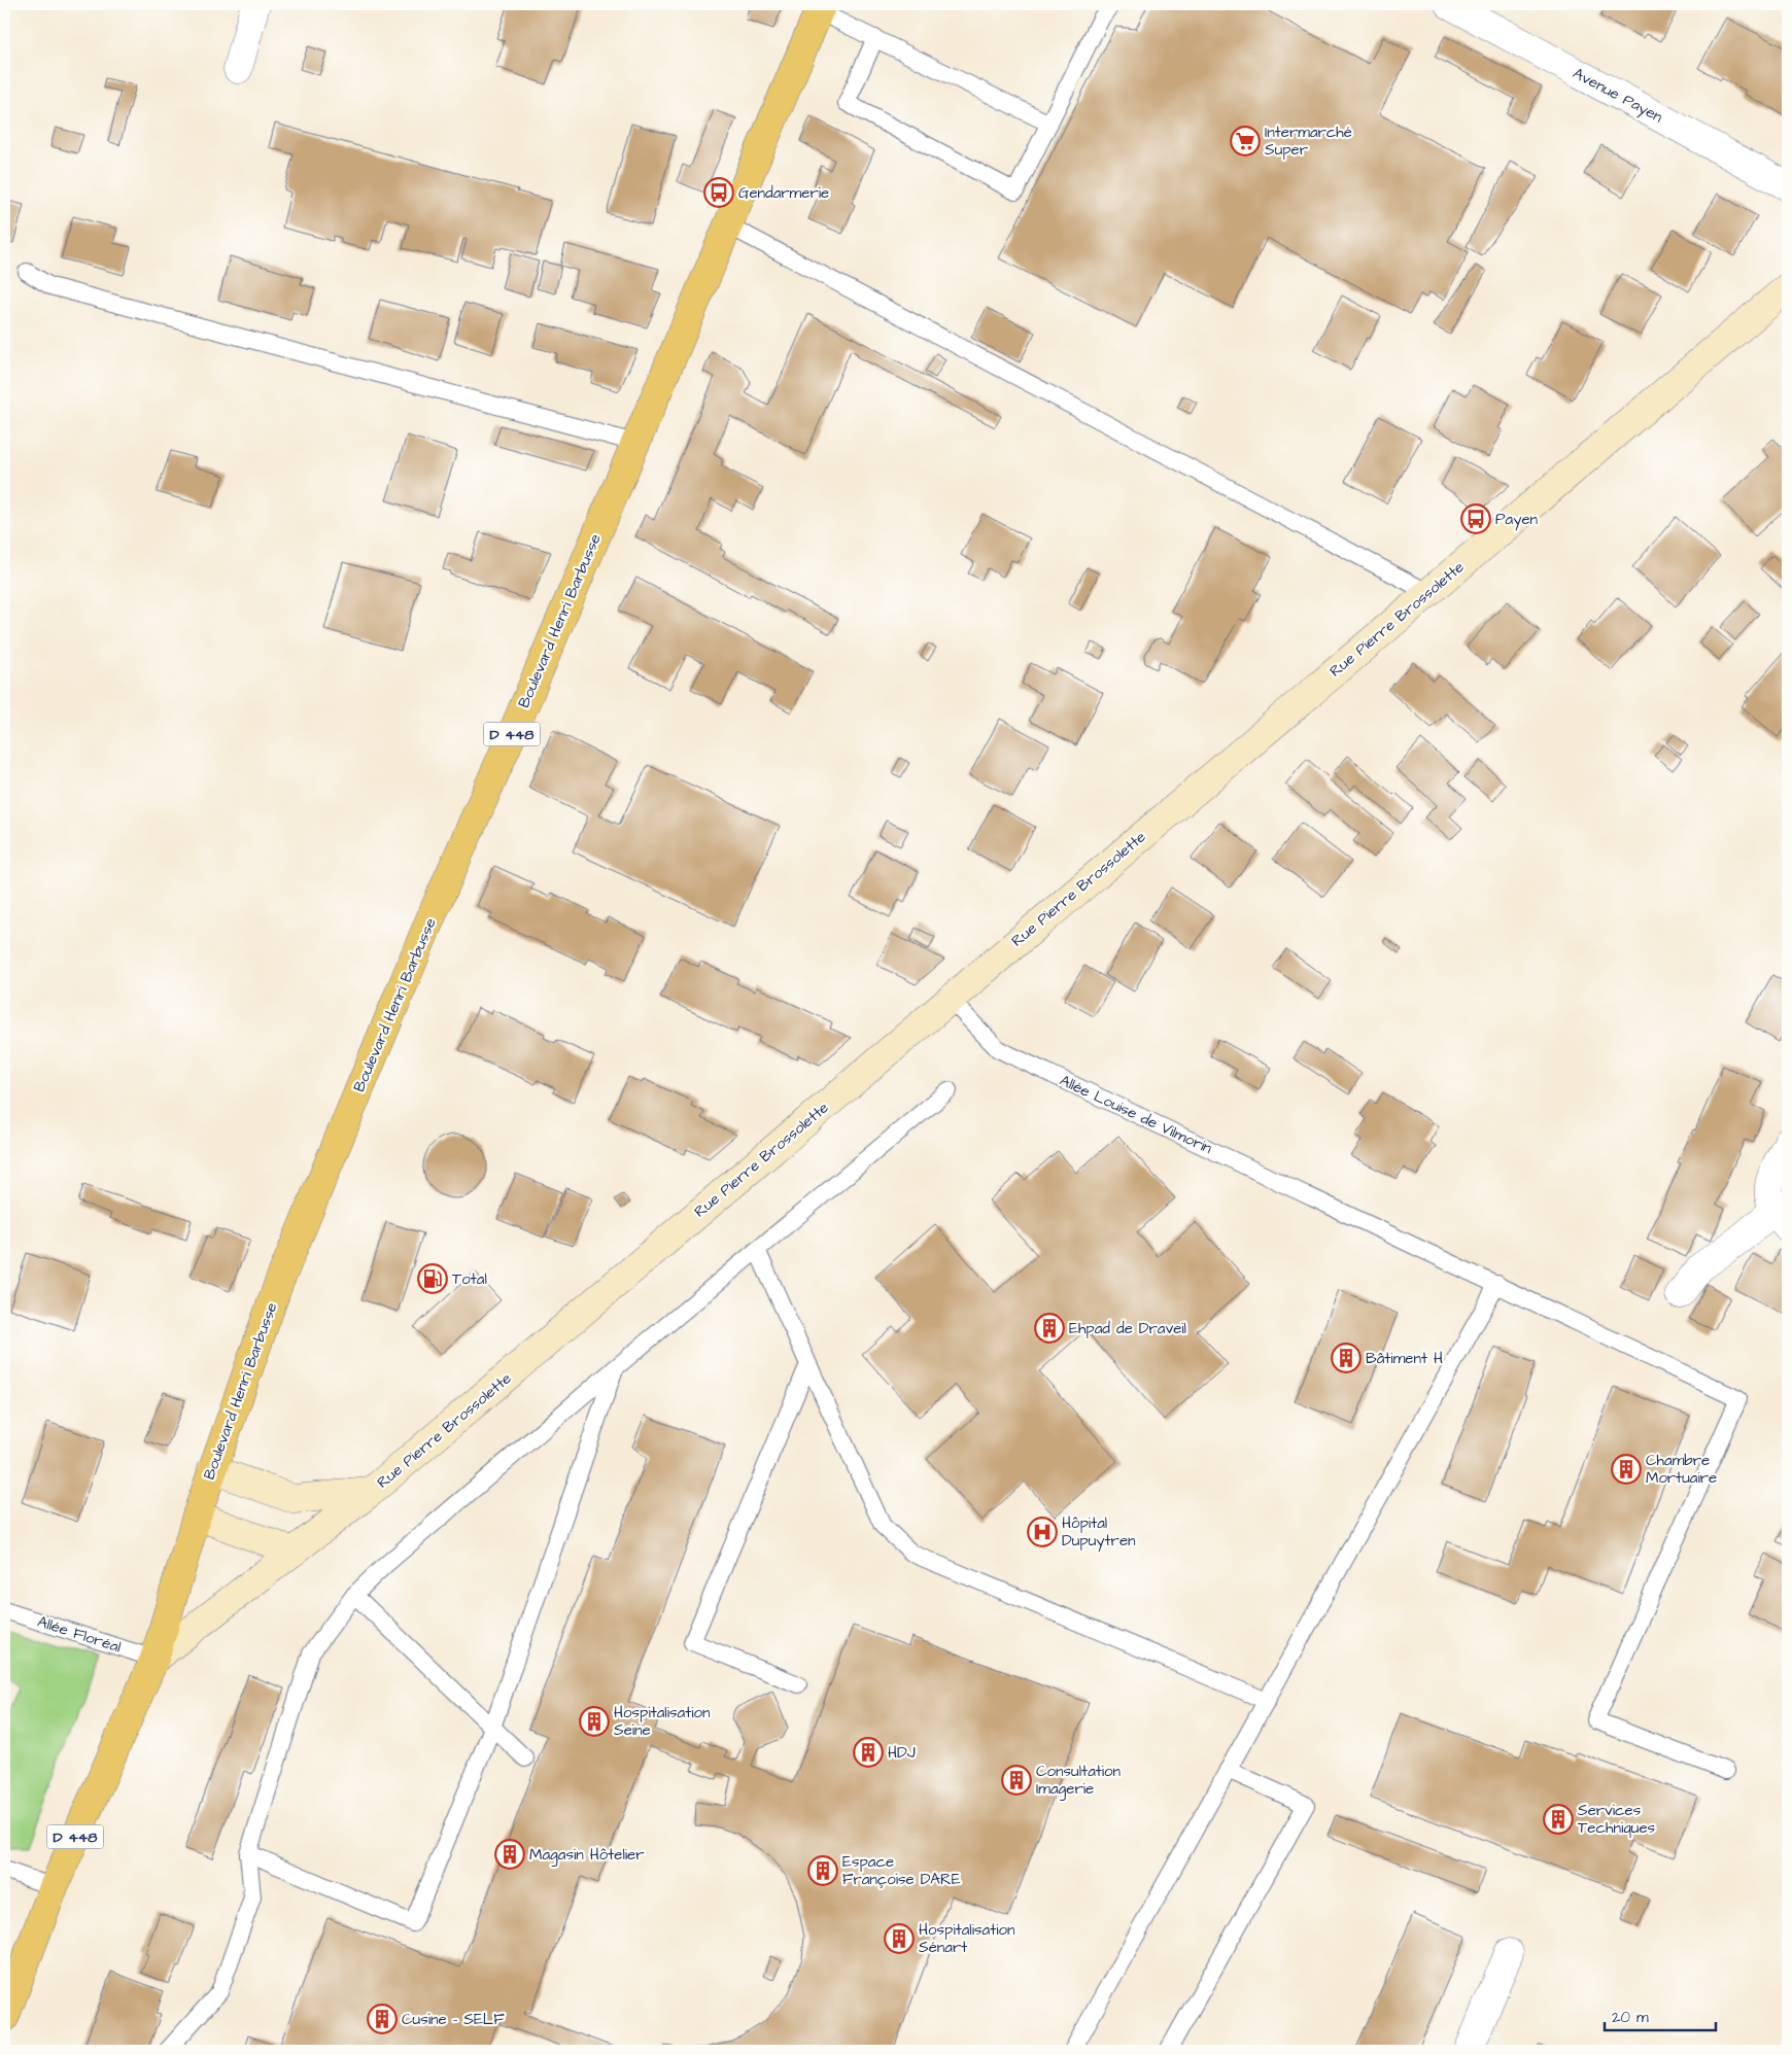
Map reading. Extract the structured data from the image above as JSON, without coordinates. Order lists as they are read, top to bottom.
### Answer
{
  "streets": {
    "main road": ["Boulevard Henri Barbusse", "D 448"],
    "street": ["Avenue Payen", "Rue Pierre Brossolette"],
    "lane": ["Allée Louise de Vilmorin", "Allée Floréal"]
  },
  "crossings": [
    ["Rue Pierre Brossolette", "Boulevard Henri Barbusse"],
    ["Rue Pierre Brossolette", "Allée Louise de Vilmorin"],
    ["Rue Pierre Brossolette", "Allée Floréal"],
    ["Boulevard Henri Barbusse", "Allée Floréal"]
  ],
  "places": {
    "supermarket": ["Intermarché Super"],
    "bus stop": ["Gendarmerie", "Payen"],
    "fuel station": ["Total"],
    "building": [
      "Ehpad de Draveil",
      "Bâtiment H",
      "Chambre Mortuaire",
      "Hospitalisation Seine",
      "HDJ",
      "Consultation Imagerie",
      "Services Techniques",
      "Magasin Hôtelier",
      "Espace Françoise DARE",
      "Hospitalisation Sénart",
      "Cusine - SELF"
    ],
    "hospital": ["Hôpital Dupuytren"]
  },
  "scale_bar": "20 m"
}
